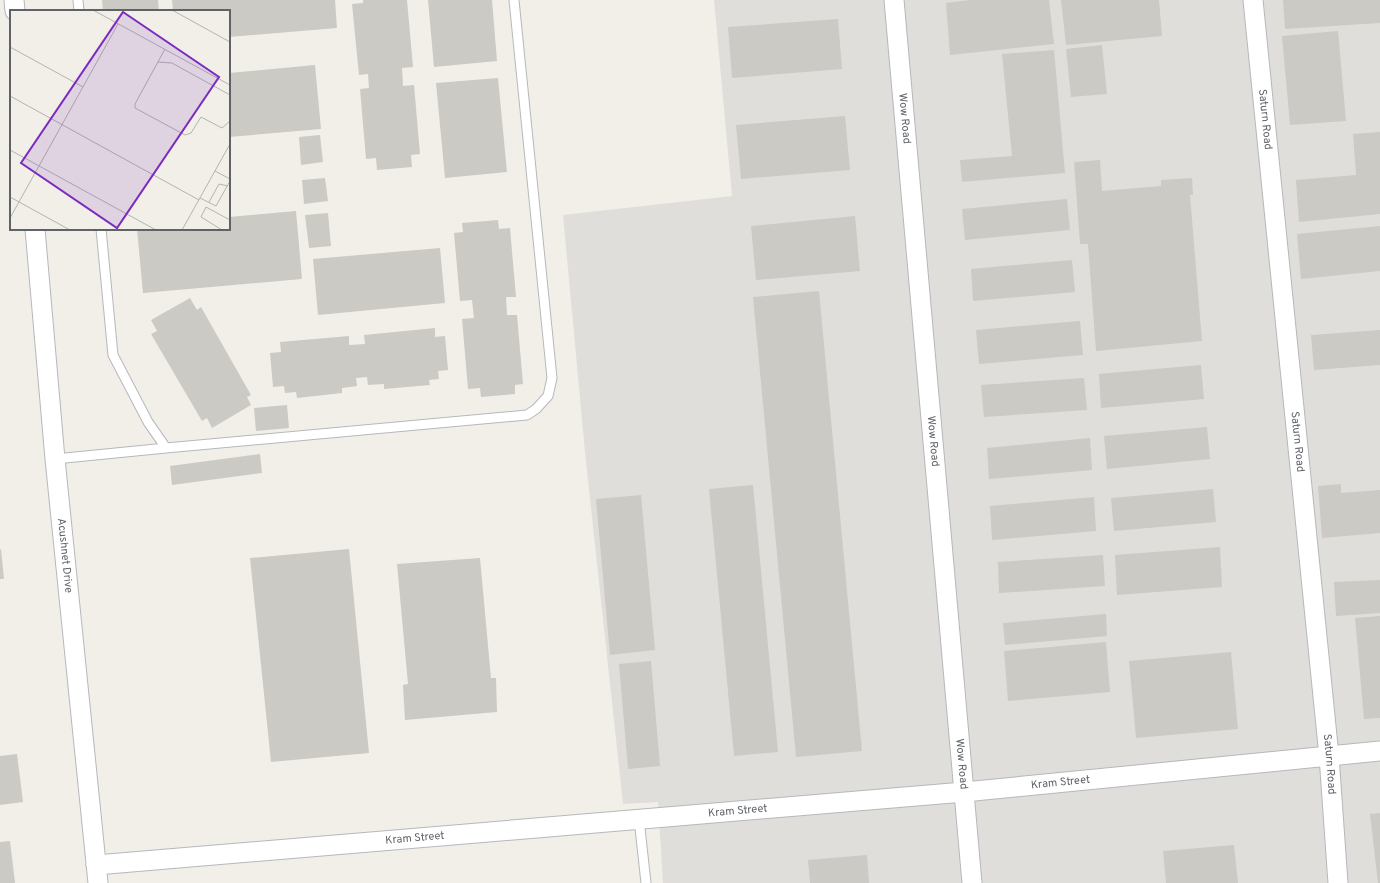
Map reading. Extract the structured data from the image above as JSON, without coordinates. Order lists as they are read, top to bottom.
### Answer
{
  "streets": {
    "street": [
      "Wow Road",
      "Saturn Road",
      "Acushnet Drive",
      "Kram Street"
    ]
  },
  "crossings": [
    ["Wow Road", "Kram Street"],
    ["Saturn Road", "Kram Street"],
    ["Acushnet Drive", "Kram Street"]
  ]
}
